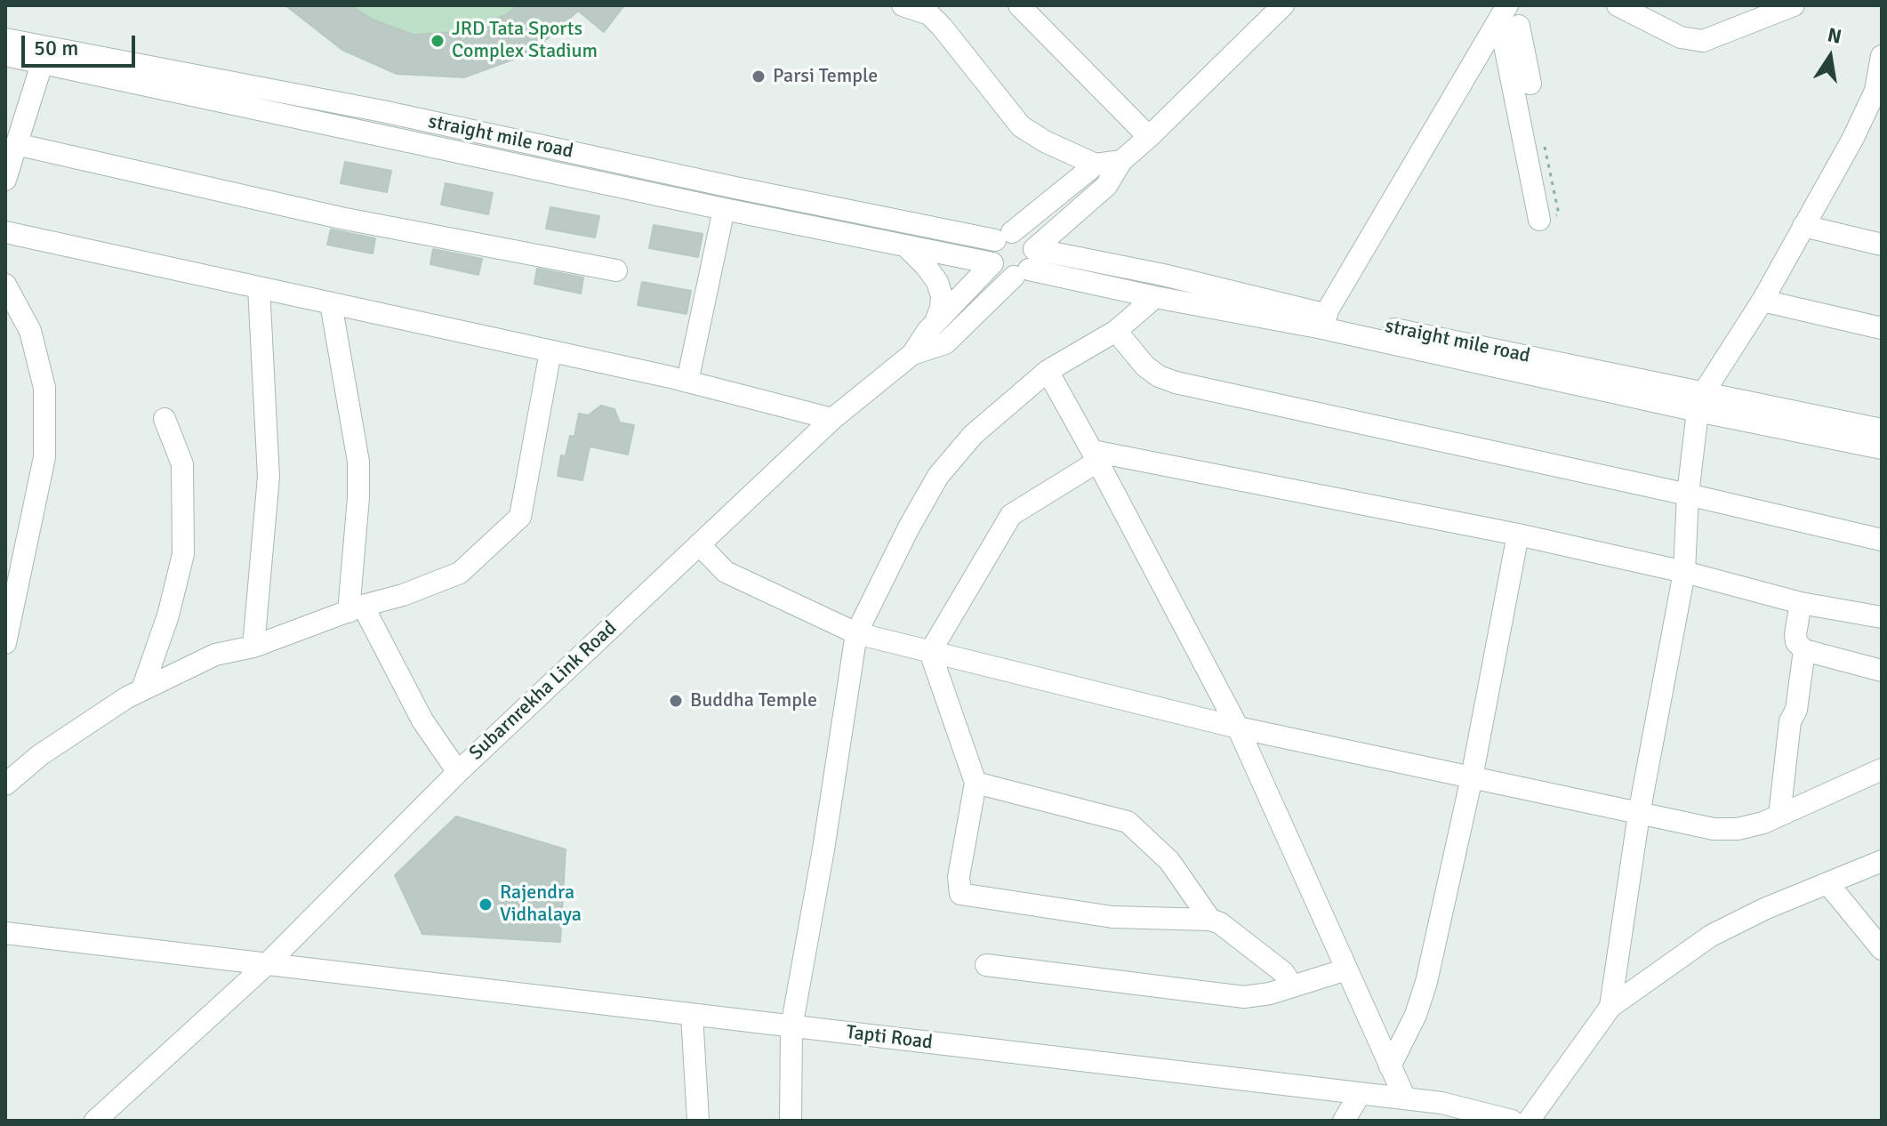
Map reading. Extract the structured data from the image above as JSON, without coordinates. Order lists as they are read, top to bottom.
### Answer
{
  "streets": {
    "street": ["straight mile road", "Subarnrekha Link Road", "Tapti Road"]
  },
  "crossings": [
    ["straight mile road", "Subarnrekha Link Road"],
    ["Subarnrekha Link Road", "Tapti Road"]
  ],
  "places": [
    "JRD Tata Sports Complex Stadium",
    "Parsi Temple",
    "Buddha Temple",
    "Rajendra Vidhalaya"
  ],
  "scale_bar": "50 m",
  "north": "top"
}
